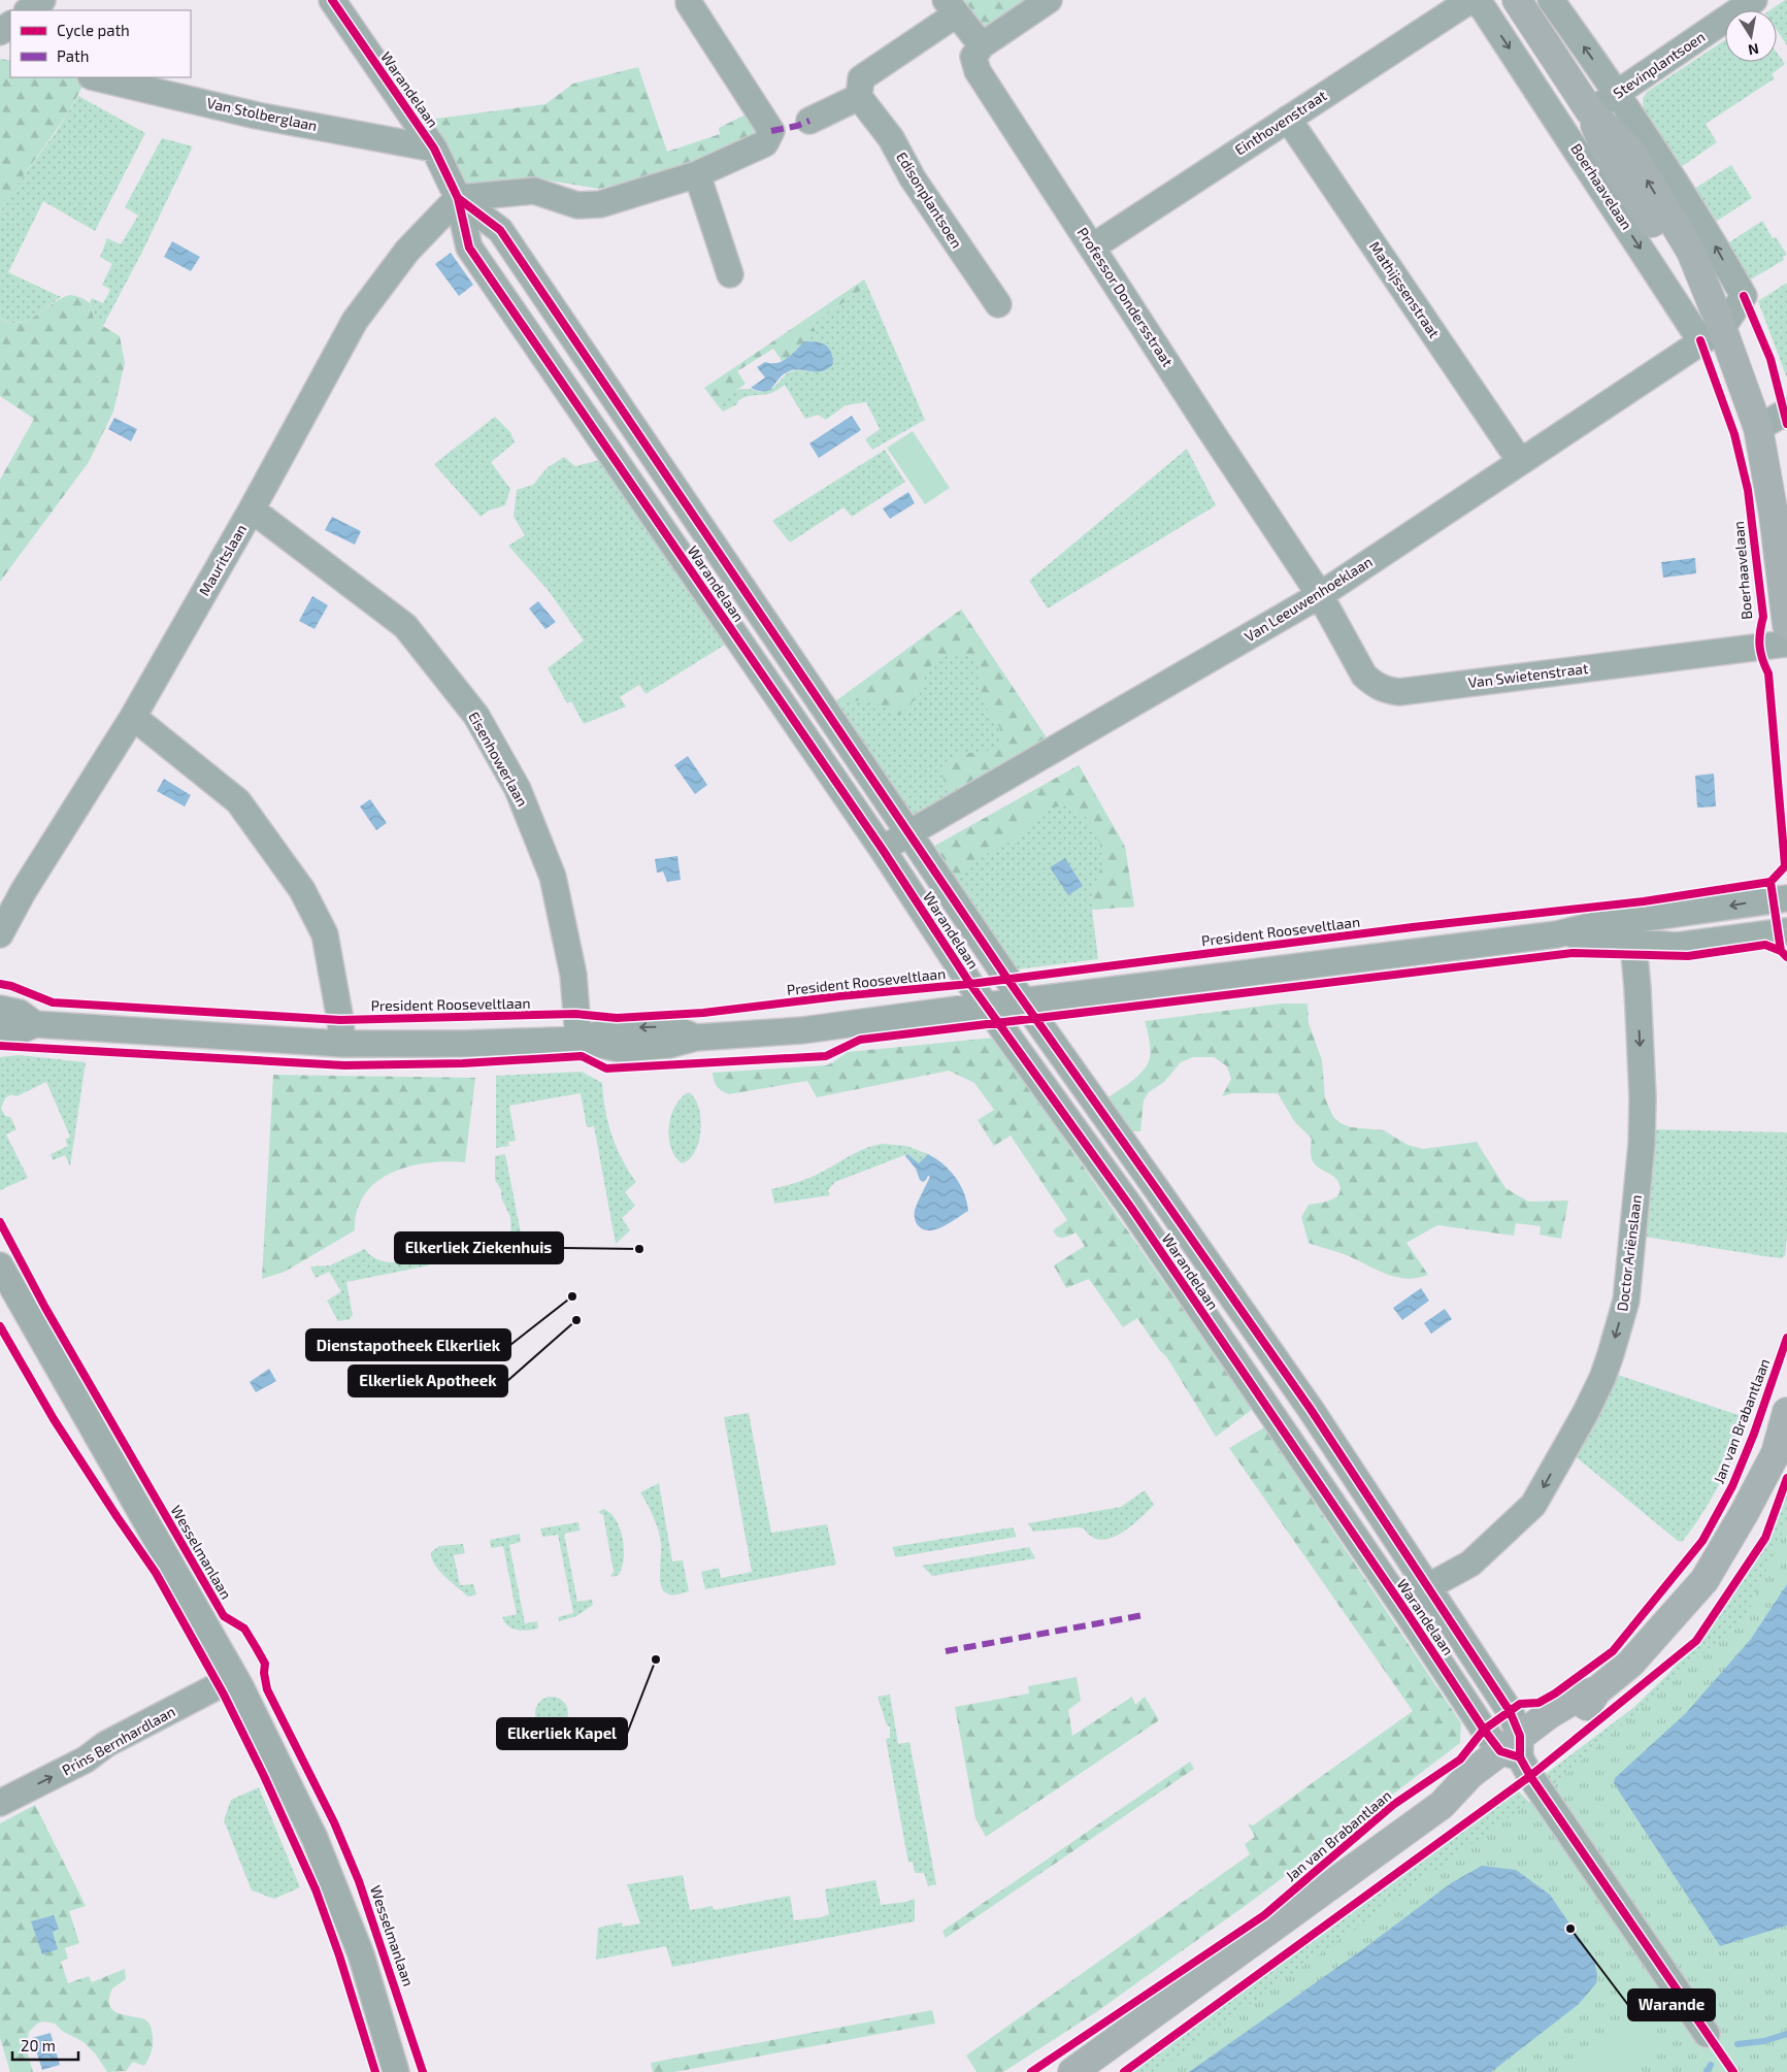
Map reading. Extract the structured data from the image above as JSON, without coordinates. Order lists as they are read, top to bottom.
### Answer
{
  "streets": {
    "main road": ["Boerhaavelaan"],
    "street": [
      "Stevinplantsoen",
      "Warandelaan",
      "Van Stolberglaan",
      "Einthovenstraat",
      "Edisonplantsoen",
      "Mathijssenstraat",
      "Professor Dondersstraat",
      "Mauritslaan",
      "Van Leeuwenhoeklaan",
      "Van Swietenstraat",
      "Eisenhowerlaan",
      "Doctor Ariënslaan",
      "Prins Bernhardlaan"
    ],
    "cycle path": ["President Rooseveltlaan", "Jan van Brabantlaan", "Wesselmanlaan"]
  },
  "crossings": [
    ["Stevinplantsoen", "Boerhaavelaan"],
    ["Warandelaan", "Van Stolberglaan"],
    ["Warandelaan", "Mauritslaan"],
    ["Warandelaan", "Van Leeuwenhoeklaan"],
    ["Warandelaan", "Doctor Ariënslaan"],
    ["Einthovenstraat", "Mathijssenstraat"],
    ["Einthovenstraat", "Professor Dondersstraat"],
    ["Boerhaavelaan", "Van Leeuwenhoeklaan"],
    ["Mathijssenstraat", "Van Leeuwenhoeklaan"],
    ["Professor Dondersstraat", "Van Leeuwenhoeklaan"],
    ["Professor Dondersstraat", "Van Swietenstraat"],
    ["Mauritslaan", "Eisenhowerlaan"],
    ["Van Leeuwenhoeklaan", "Van Swietenstraat"]
  ],
  "one_way": ["Boerhaavelaan", "Doctor Ariënslaan", "Prins Bernhardlaan"],
  "places": [
    "Elkerliek Ziekenhuis",
    "Dienstapotheek Elkerliek",
    "Elkerliek Apotheek",
    "Elkerliek Kapel",
    "Warande"
  ],
  "legend": ["Cycle path", "Path"],
  "scale_bar": "20 m",
  "north": "bottom"
}
